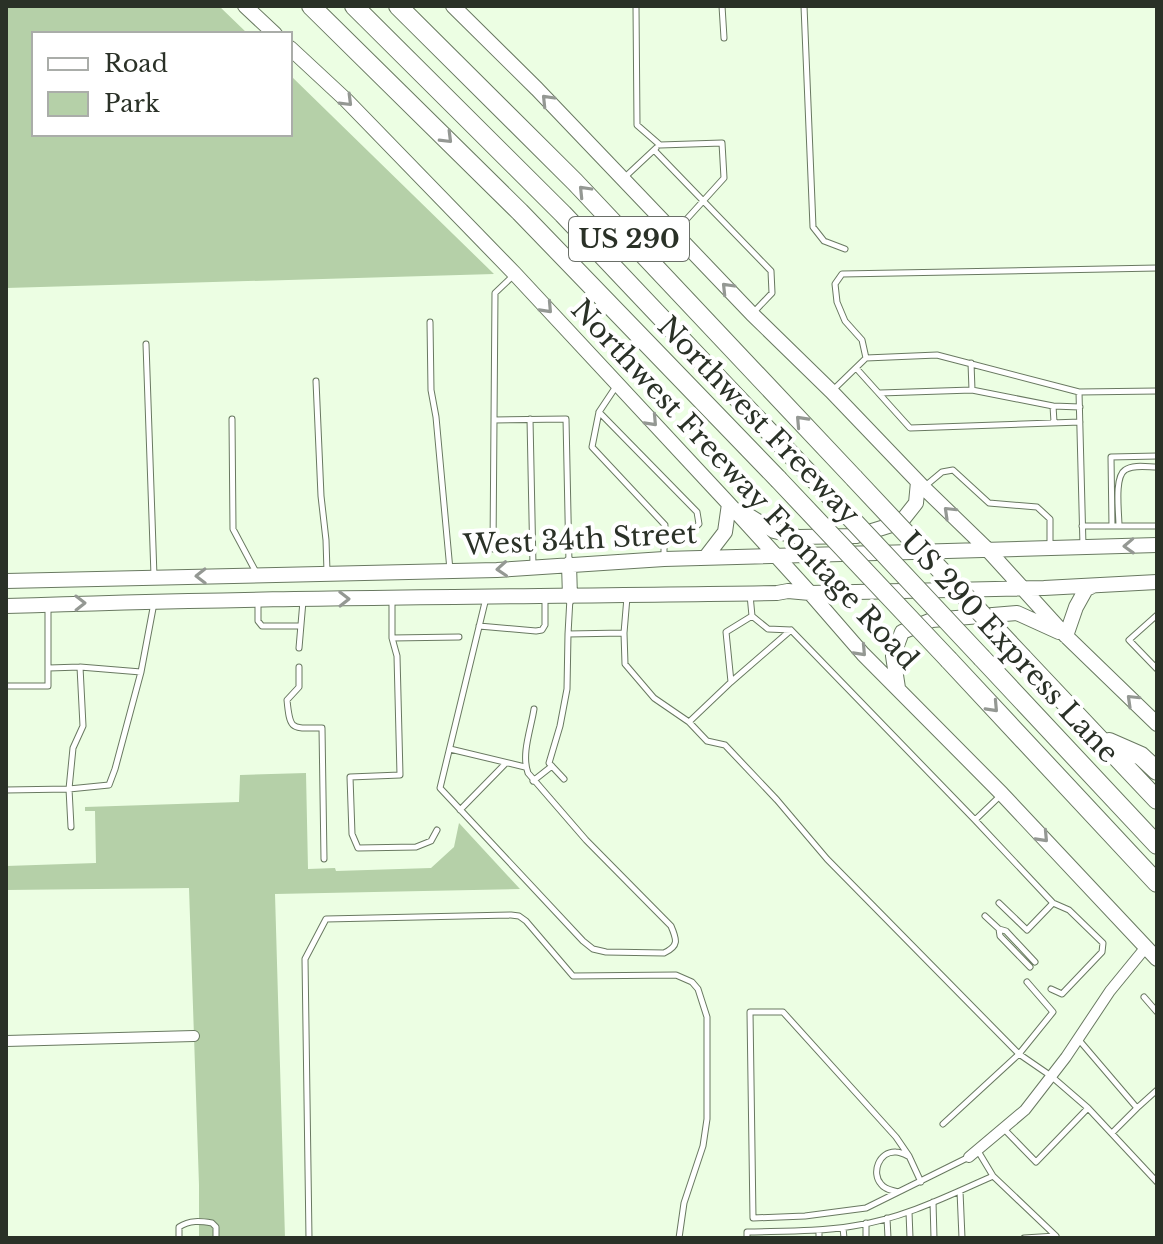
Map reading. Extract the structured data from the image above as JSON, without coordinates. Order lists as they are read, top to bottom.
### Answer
{
  "streets": {
    "highway": ["US 290", "Northwest Freeway", "US 290 Express Lane"],
    "main road": ["Northwest Freeway Frontage Road", "West 34th Street"]
  },
  "crossings": [
    ["Northwest Freeway Frontage Road", "West 34th Street"]
  ],
  "one_way": ["Northwest Freeway Frontage Road"],
  "legend": ["Road", "Park"]
}
